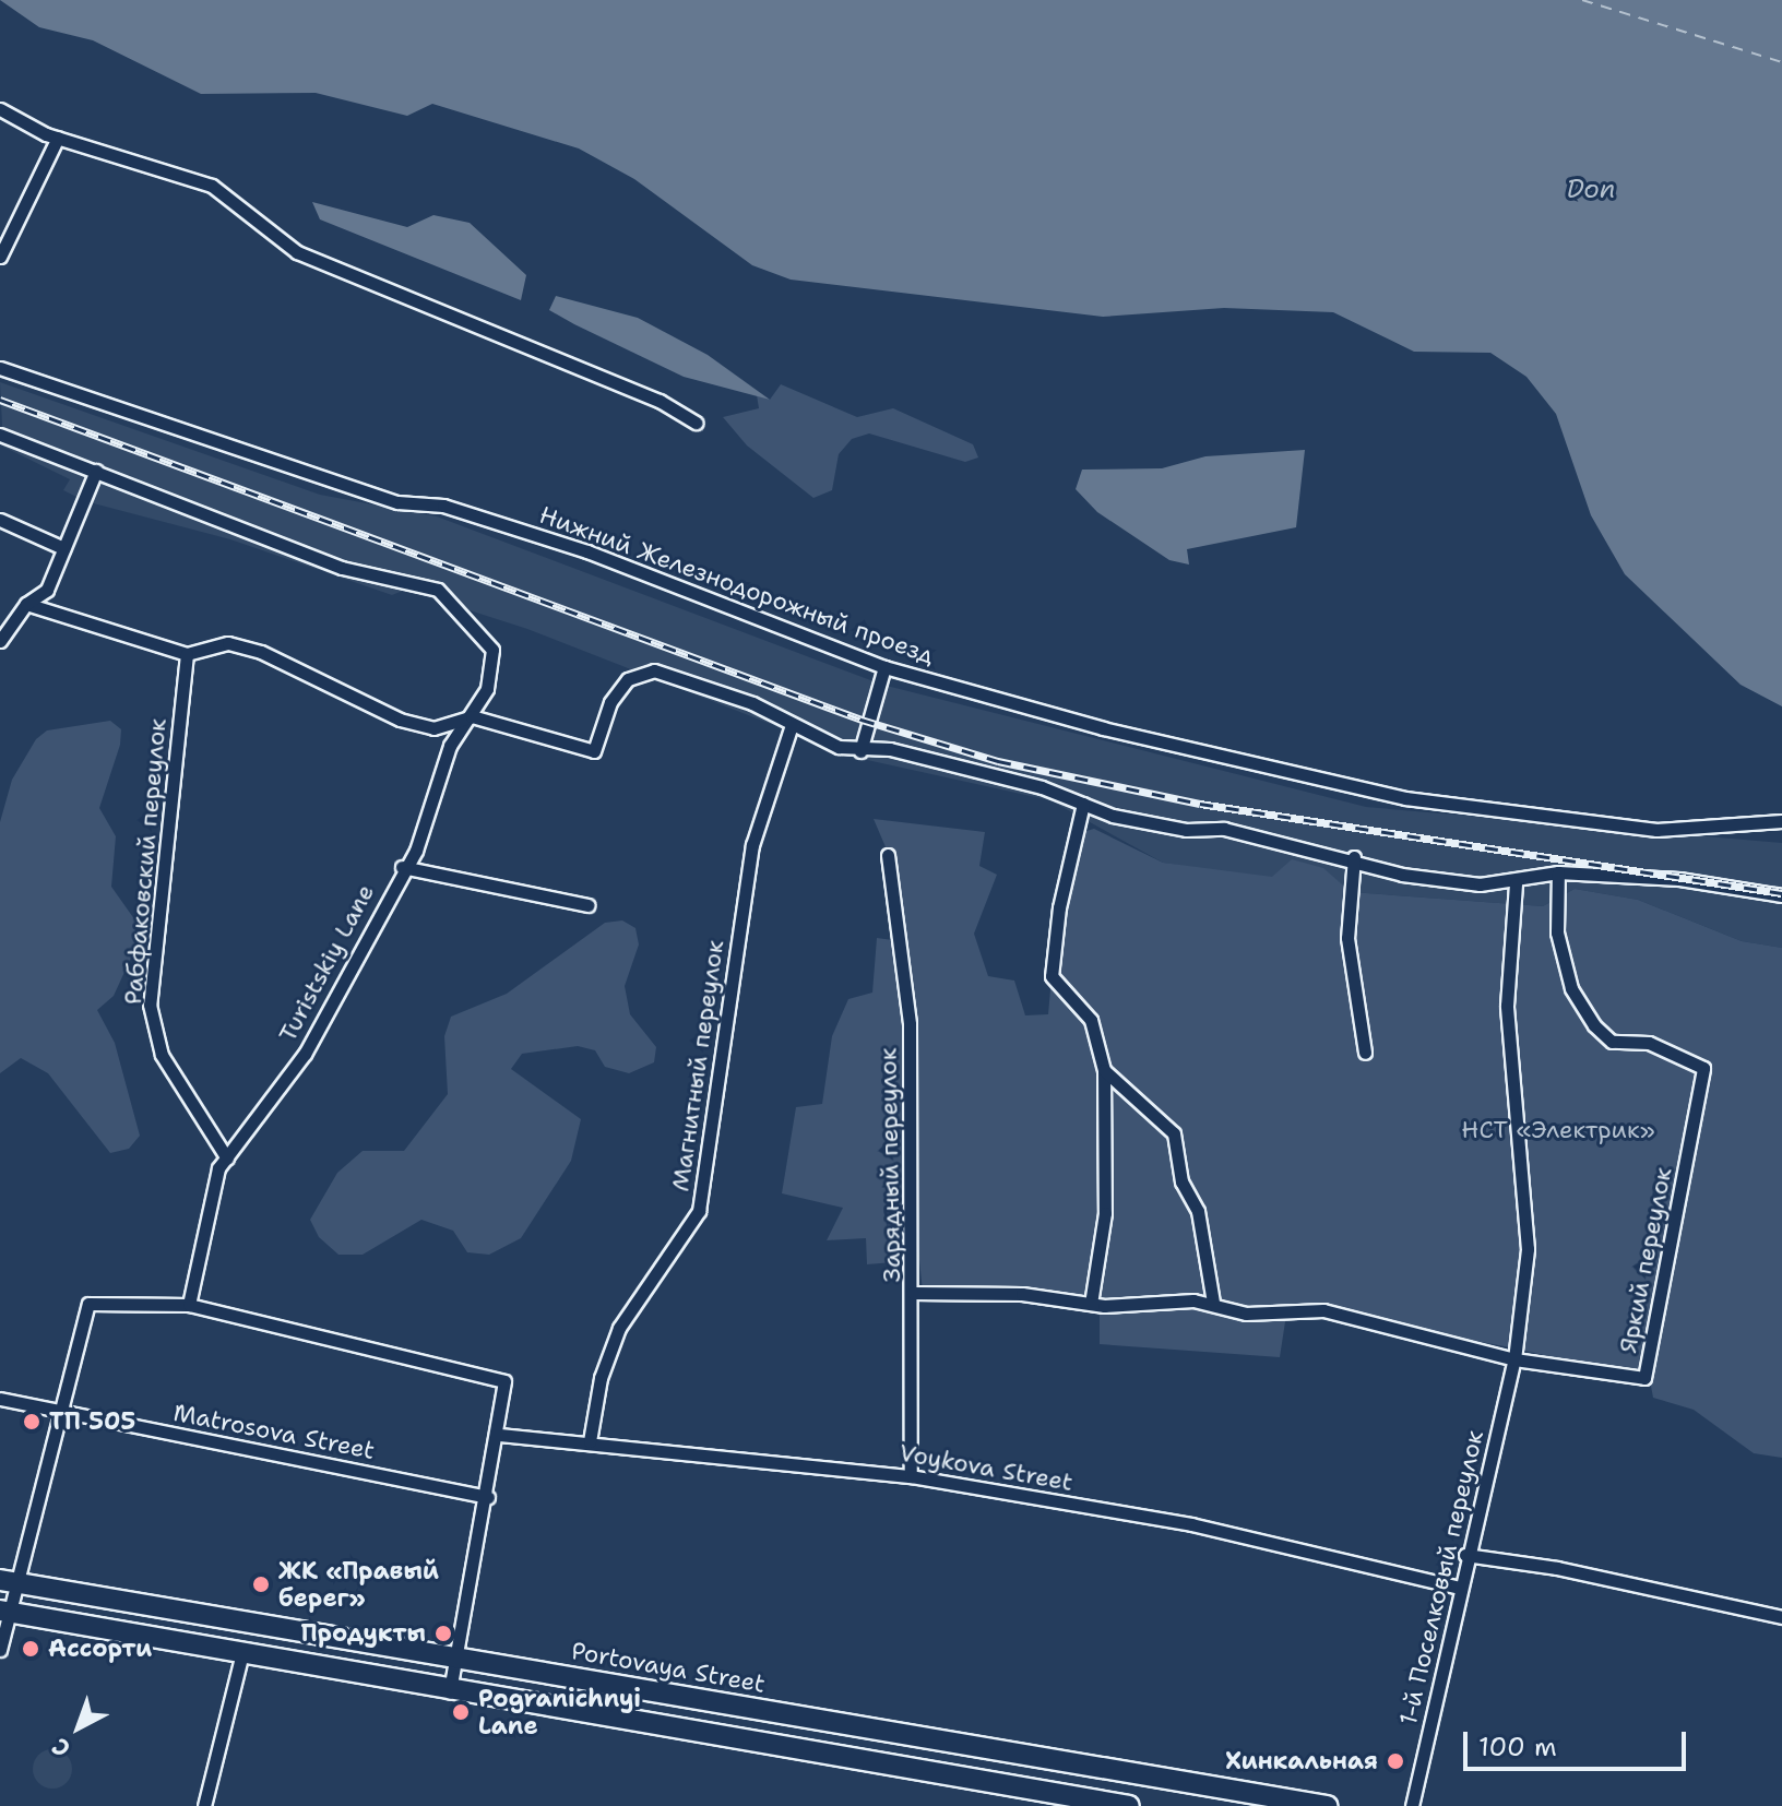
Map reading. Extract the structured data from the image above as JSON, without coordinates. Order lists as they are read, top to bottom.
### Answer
{
  "streets": {
    "main road": ["Portovaya Street"],
    "street": [
      "Нижний Железнодорожный проезд",
      "Рабфаковский переулок",
      "Turistskiy Lane",
      "Магнитный переулок",
      "Зарядный переулок",
      "Яркий переулок",
      "Matrosova Street",
      "Voykova Street",
      "1-й Поселковый переулок"
    ]
  },
  "crossings": [
    ["Рабфаковский переулок", "Turistskiy Lane"],
    ["Магнитный переулок", "Voykova Street"],
    ["Зарядный переулок", "Voykova Street"],
    ["Яркий переулок", "1-й Поселковый переулок"],
    ["Voykova Street", "1-й Поселковый переулок"]
  ],
  "water": ["Don"],
  "parks": ["НСТ «Электрик»"],
  "places": [
    "ТП 505",
    "ЖК «Правый берег»",
    "Продукты",
    "Ассорти",
    "Pogranichnyi Lane",
    "Хинкальная"
  ],
  "scale_bar": "100 m",
  "north": "bottom left"
}
